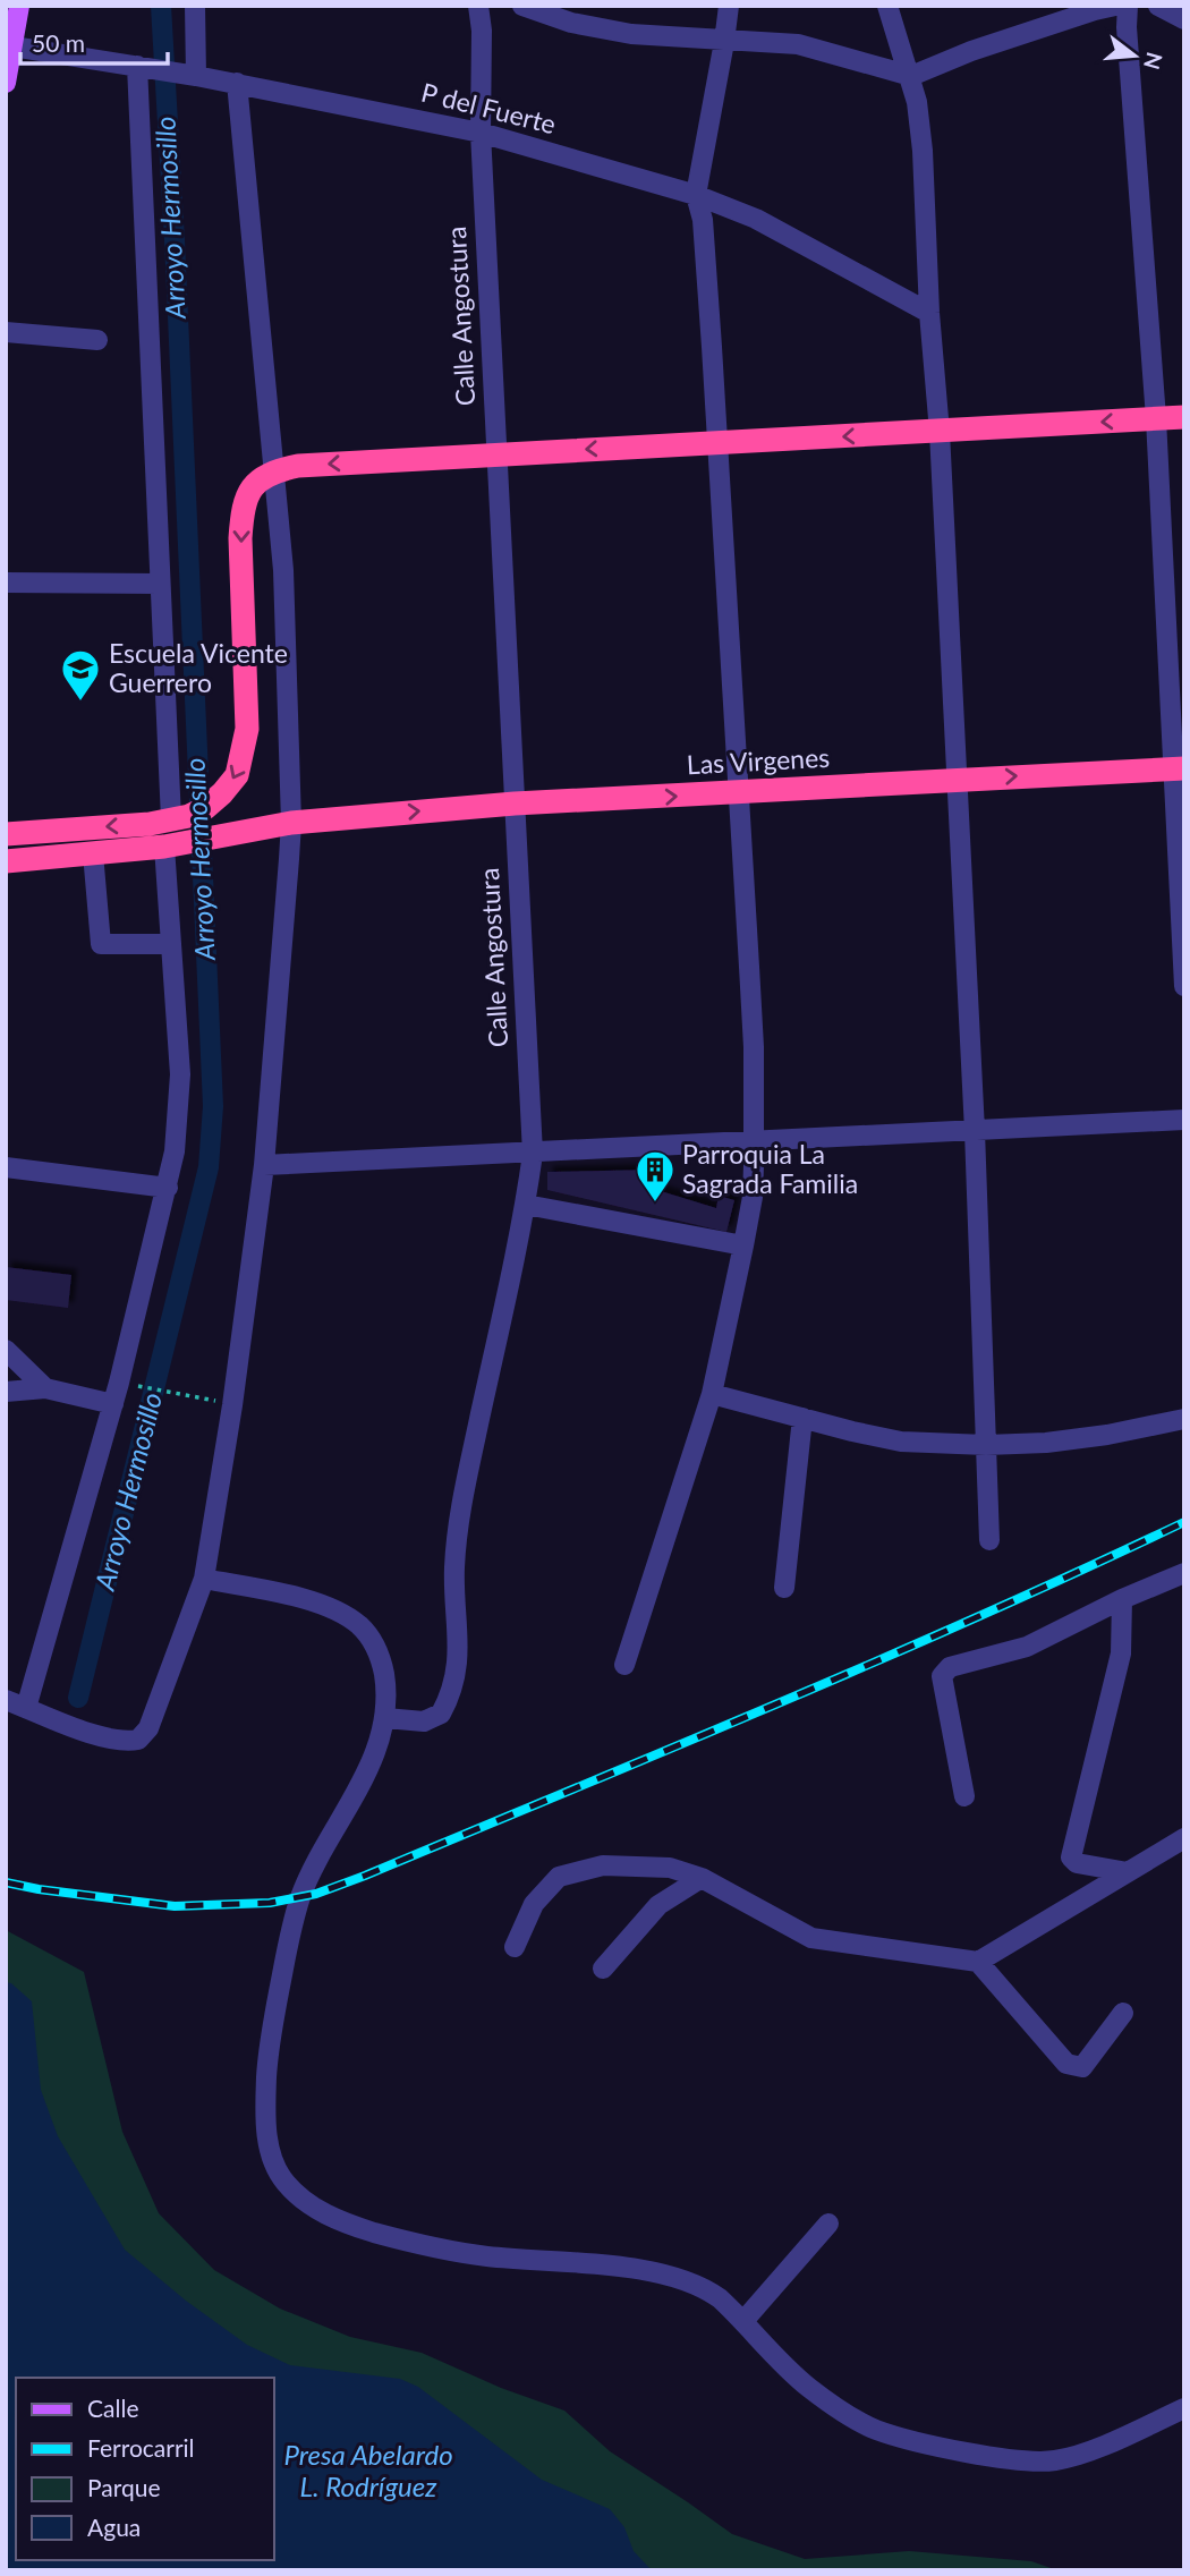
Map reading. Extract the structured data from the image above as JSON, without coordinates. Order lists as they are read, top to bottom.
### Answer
{
  "streets": {
    "highway": ["Las Virgenes"],
    "street": ["P del Fuerte", "Calle Angostura"]
  },
  "crossings": [
    ["P del Fuerte", "Calle Angostura"],
    ["Calle Angostura", "Las Virgenes"]
  ],
  "one_way": ["Las Virgenes"],
  "water": ["Arroyo Hermosillo", "Presa Abelardo L. Rodríguez"],
  "places": {
    "school or university": ["Escuela Vicente Guerrero"],
    "building": ["Parroquia La Sagrada Familia"]
  },
  "legend": [
    "Calle",
    "Ferrocarril",
    "Parque",
    "Agua"
  ],
  "scale_bar": "50 m",
  "north": "right"
}
